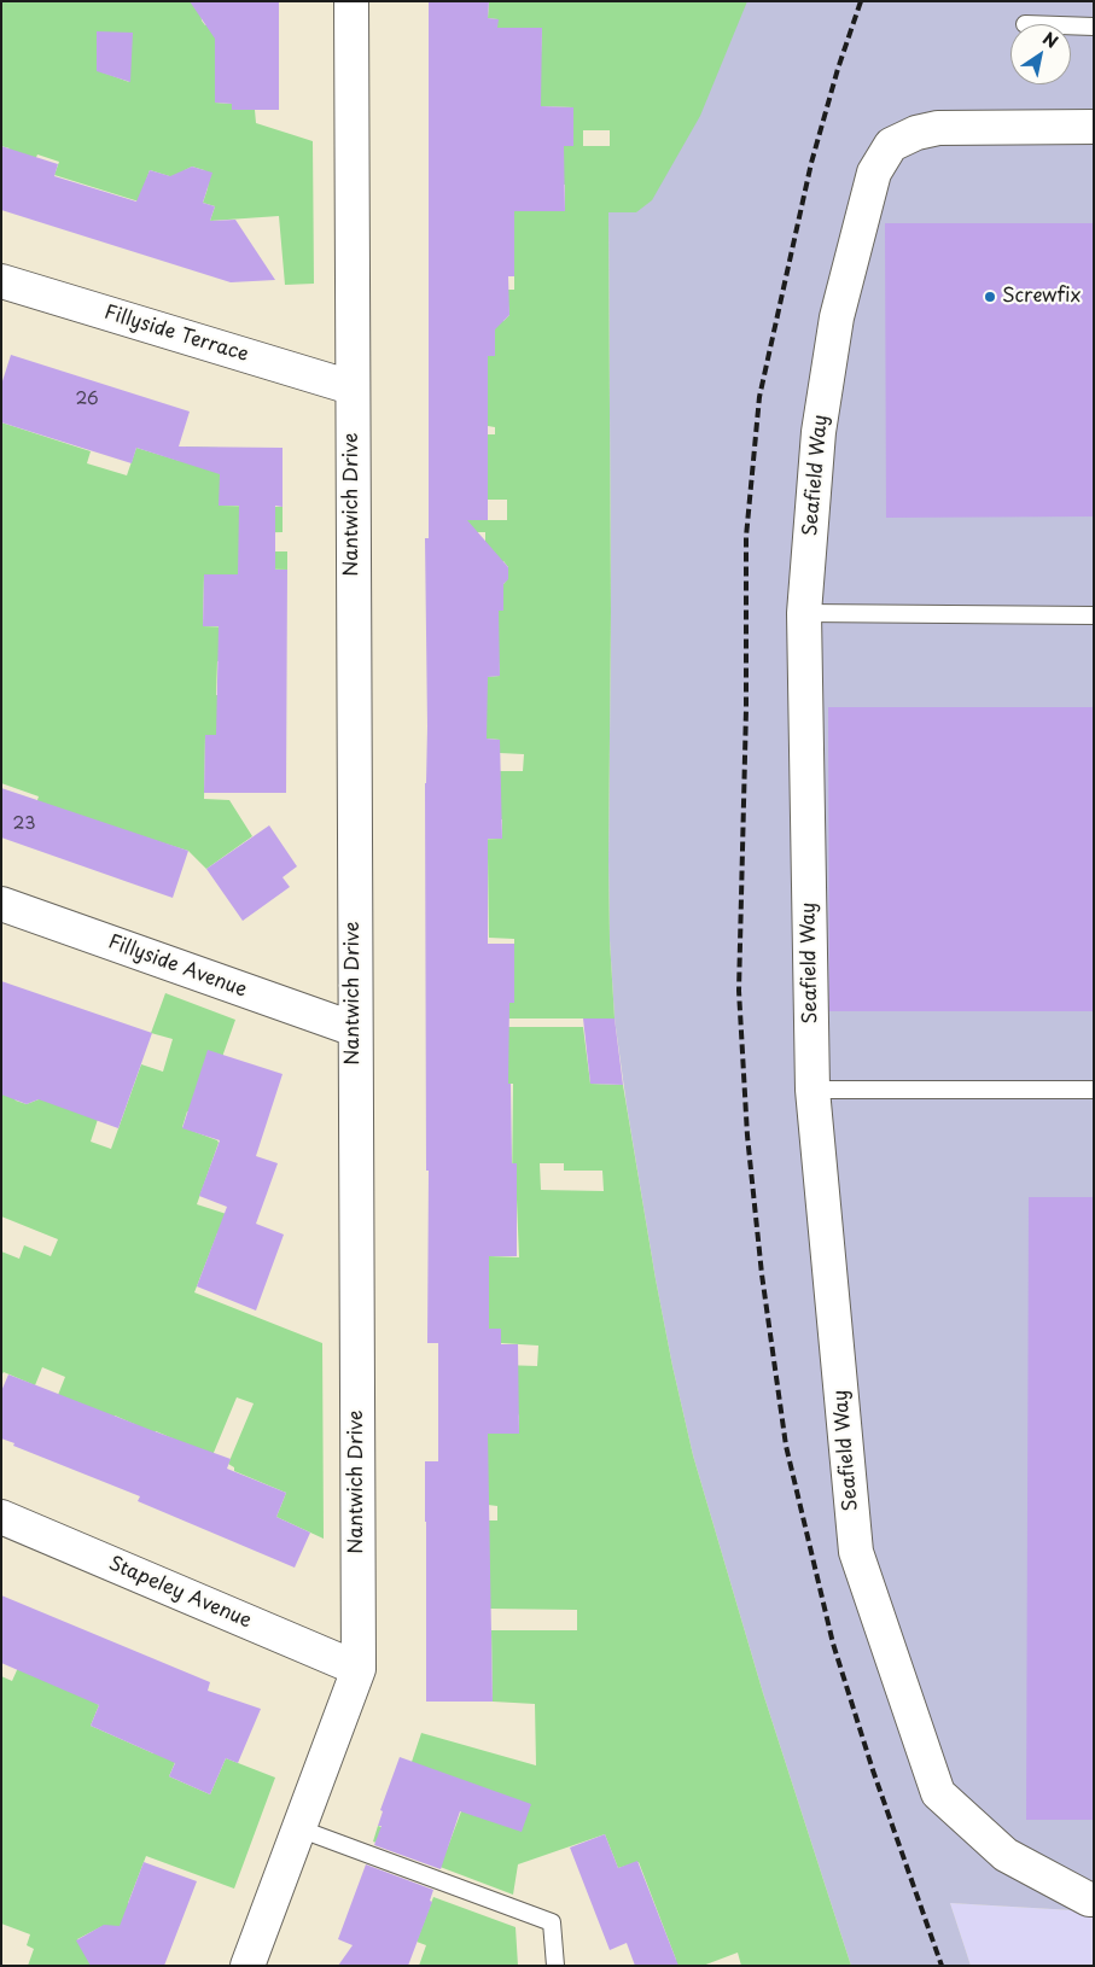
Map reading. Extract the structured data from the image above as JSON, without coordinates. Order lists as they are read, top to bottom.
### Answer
{
  "streets": {
    "street": [
      "Fillyside Terrace",
      "Seafield Way",
      "Nantwich Drive",
      "Fillyside Avenue",
      "Stapeley Avenue"
    ]
  },
  "crossings": [
    ["Fillyside Terrace", "Nantwich Drive"],
    ["Nantwich Drive", "Fillyside Avenue"],
    ["Nantwich Drive", "Stapeley Avenue"]
  ],
  "places": ["Screwfix"],
  "house_numbers": ["26", "23"],
  "north": "top right"
}
